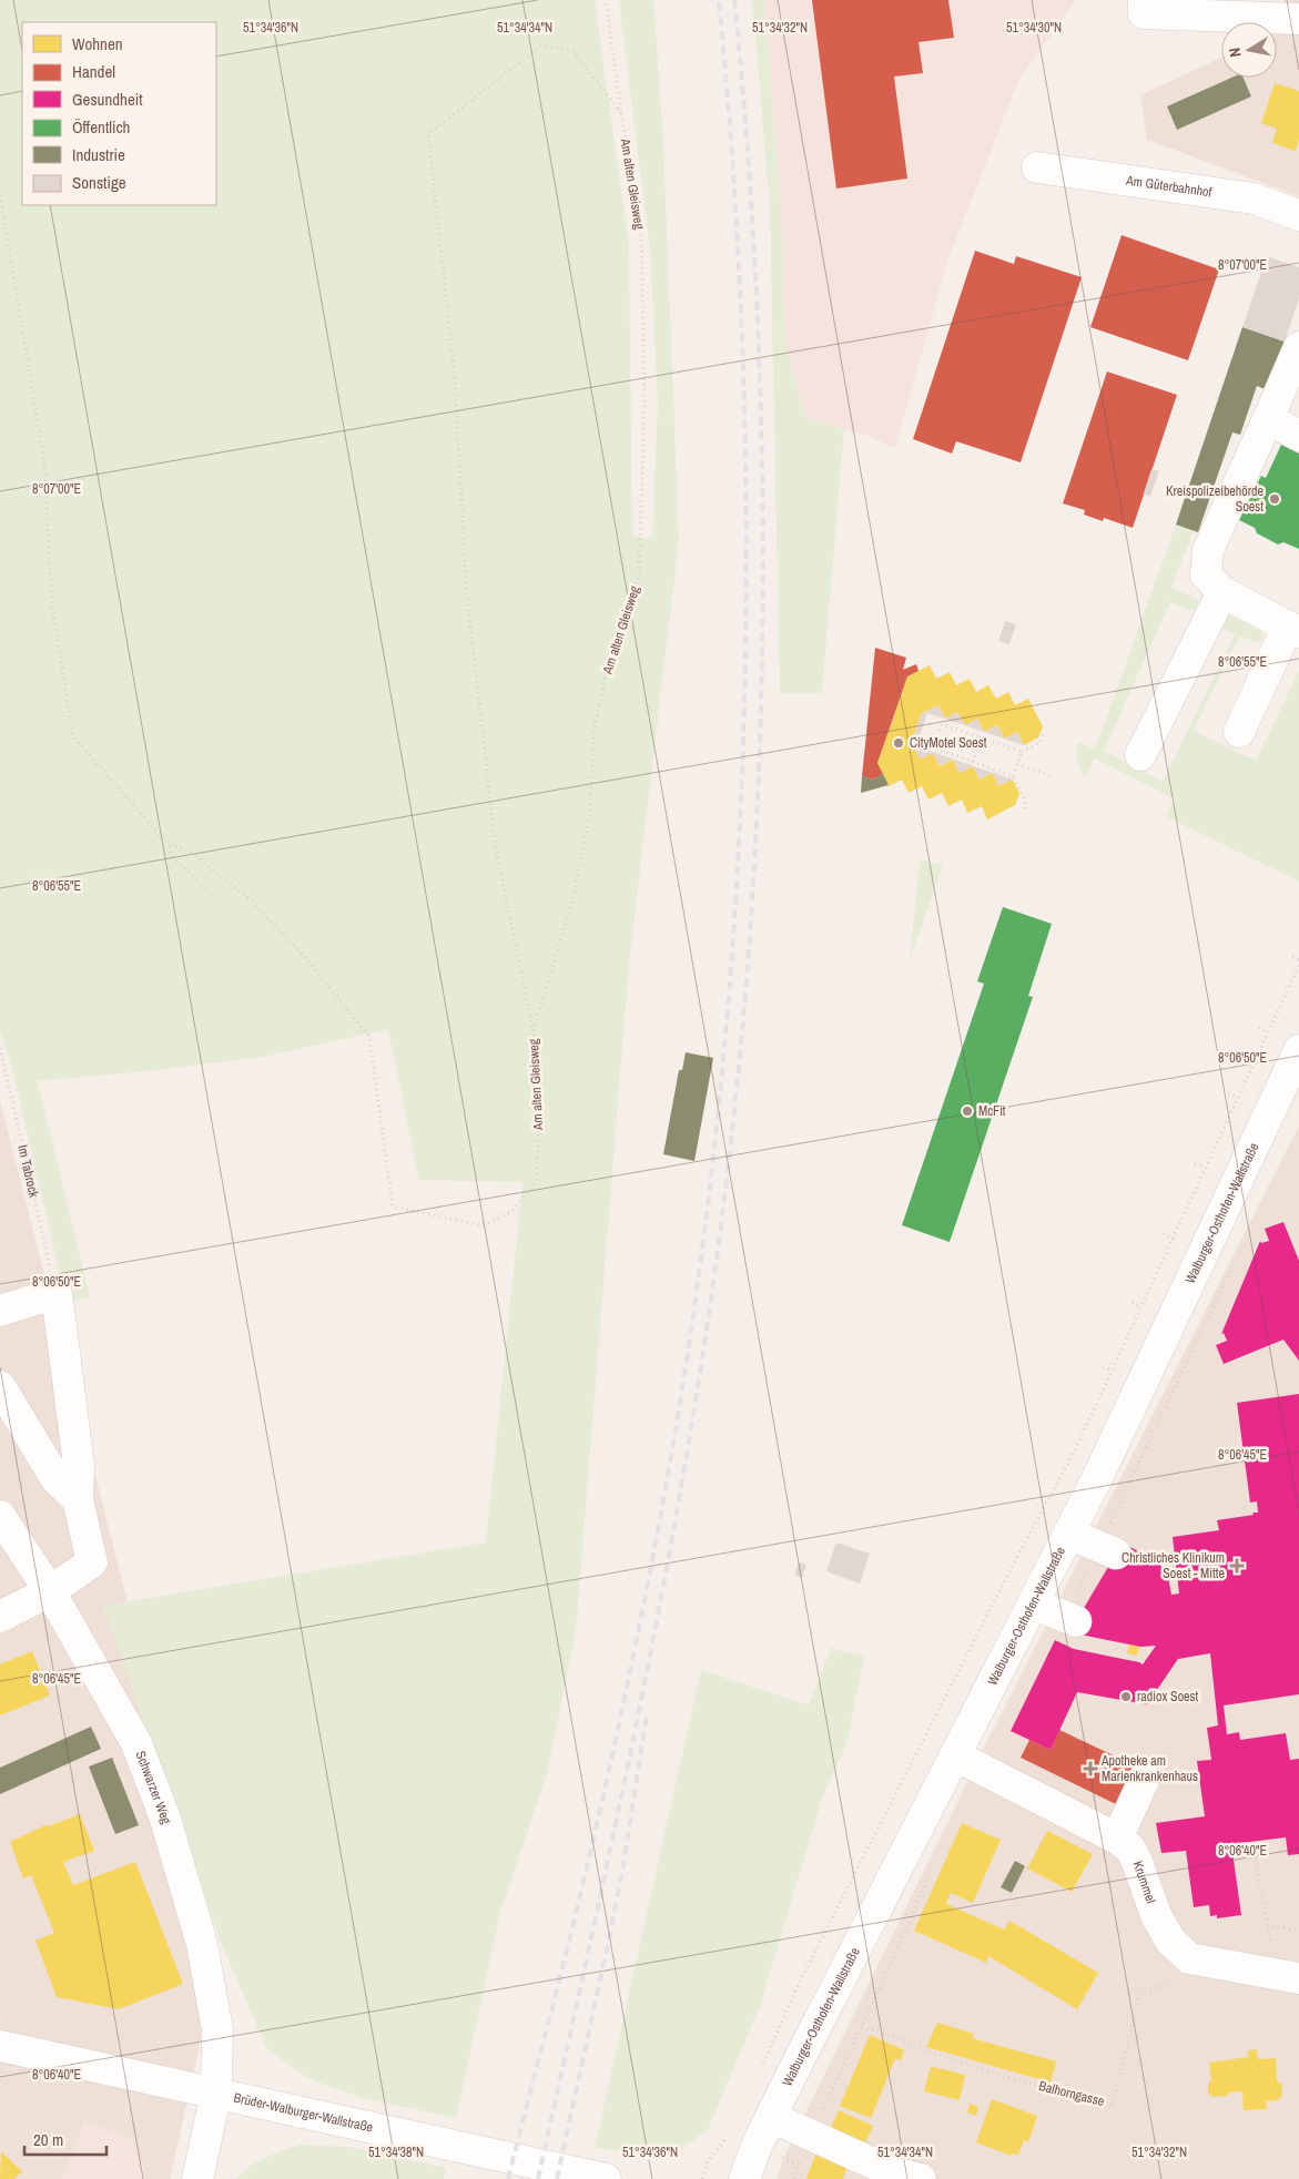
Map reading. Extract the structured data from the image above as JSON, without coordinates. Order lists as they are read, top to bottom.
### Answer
{
  "streets": {
    "street": [
      "Am Güterbahnhof",
      "Walburger-Osthofen-Wallstraße",
      "Schwarzer Weg",
      "Krummel",
      "Brüder-Walburger-Wallstraße"
    ],
    "path": ["Am alten Gleisweg", "Im Tabrock", "Balhorngasse"]
  },
  "crossings": [
    ["Walburger-Osthofen-Wallstraße", "Krummel"],
    ["Schwarzer Weg", "Brüder-Walburger-Wallstraße"],
    ["Krummel", "Balhorngasse"]
  ],
  "places": {
    "other": [
      "Kreispolizeibehörde Soest",
      "CityMotel Soest",
      "McFit",
      "radiox Soest"
    ],
    "health": ["Christliches Klinikum Soest - Mitte", "Apotheke am Marienkrankenhaus"]
  },
  "legend": [
    "Wohnen",
    "Handel",
    "Gesundheit",
    "Öffentlich",
    "Industrie",
    "Sonstige"
  ],
  "scale_bar": "20 m",
  "north": "left",
  "coordinates": [
    "51°34'36\"N",
    "51°34'34\"N",
    "51°34'32\"N",
    "51°34'30\"N",
    "8°07'00\"E",
    "8°06'55\"E",
    "8°06'50\"E",
    "8°06'45\"E",
    "8°06'40\"E",
    "51°34'38\"N"
  ]
}
